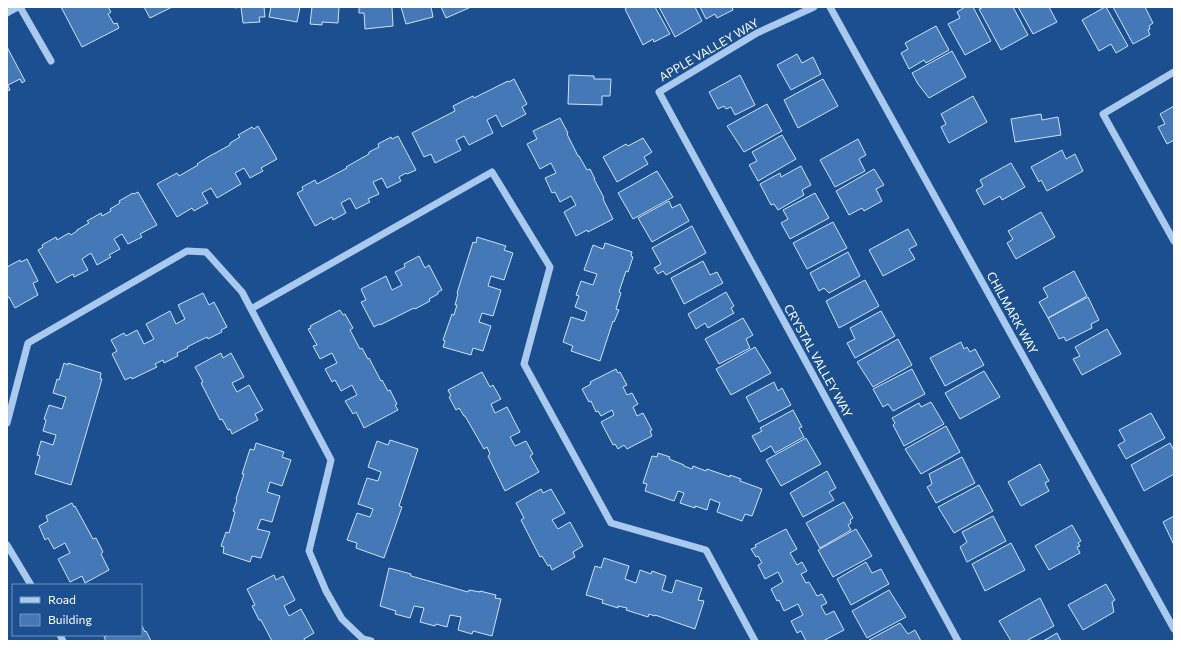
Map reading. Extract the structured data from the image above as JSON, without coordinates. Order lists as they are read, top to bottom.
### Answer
{
  "streets": {
    "street": ["APPLE VALLEY WAY", "CHILMARK WAY", "CRYSTAL VALLEY WAY"]
  },
  "crossings": [
    ["APPLE VALLEY WAY", "CRYSTAL VALLEY WAY"]
  ],
  "legend": ["Road", "Building"]
}
